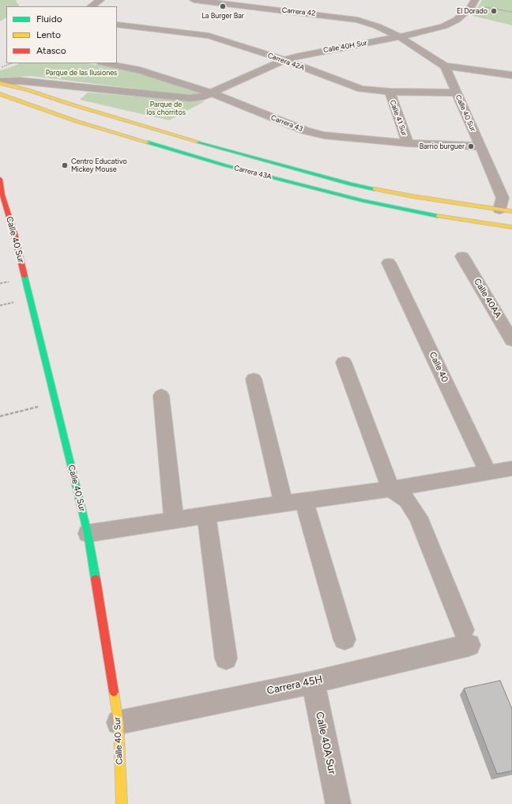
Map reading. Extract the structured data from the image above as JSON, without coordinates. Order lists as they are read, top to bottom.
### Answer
{
  "streets": {
    "main road": ["Calle 40 Sur", "Carrera 43A"],
    "street": [
      "Carrera 42",
      "Calle 40H Sur",
      "Carrera 42A",
      "Calle 41 Sur",
      "Carrera 43",
      "Calle 40AA",
      "Calle 40",
      "Carrera 45H",
      "Calle 40A Sur"
    ]
  },
  "crossings": [
    ["Carrera 42", "Calle 40H Sur"],
    ["Calle 40H Sur", "Carrera 42A"],
    ["Calle 40H Sur", "Carrera 43"],
    ["Calle 40H Sur", "Carrera 43A"],
    ["Carrera 42A", "Calle 40 Sur"],
    ["Carrera 42A", "Calle 41 Sur"],
    ["Calle 40 Sur", "Carrera 43"],
    ["Calle 40 Sur", "Carrera 43A"],
    ["Calle 40 Sur", "Carrera 45H"],
    ["Calle 41 Sur", "Carrera 43"],
    ["Carrera 43", "Carrera 43A"],
    ["Carrera 45H", "Calle 40A Sur"]
  ],
  "parks": ["Parque de las Ilusiones", "Parque de los chorritos"],
  "places": [
    "La Burger Bar",
    "El Dorado",
    "Barrio burguer",
    "Centro Educativo Mickey Mouse"
  ],
  "legend": ["Fluido", "Lento", "Atasco"]
}
